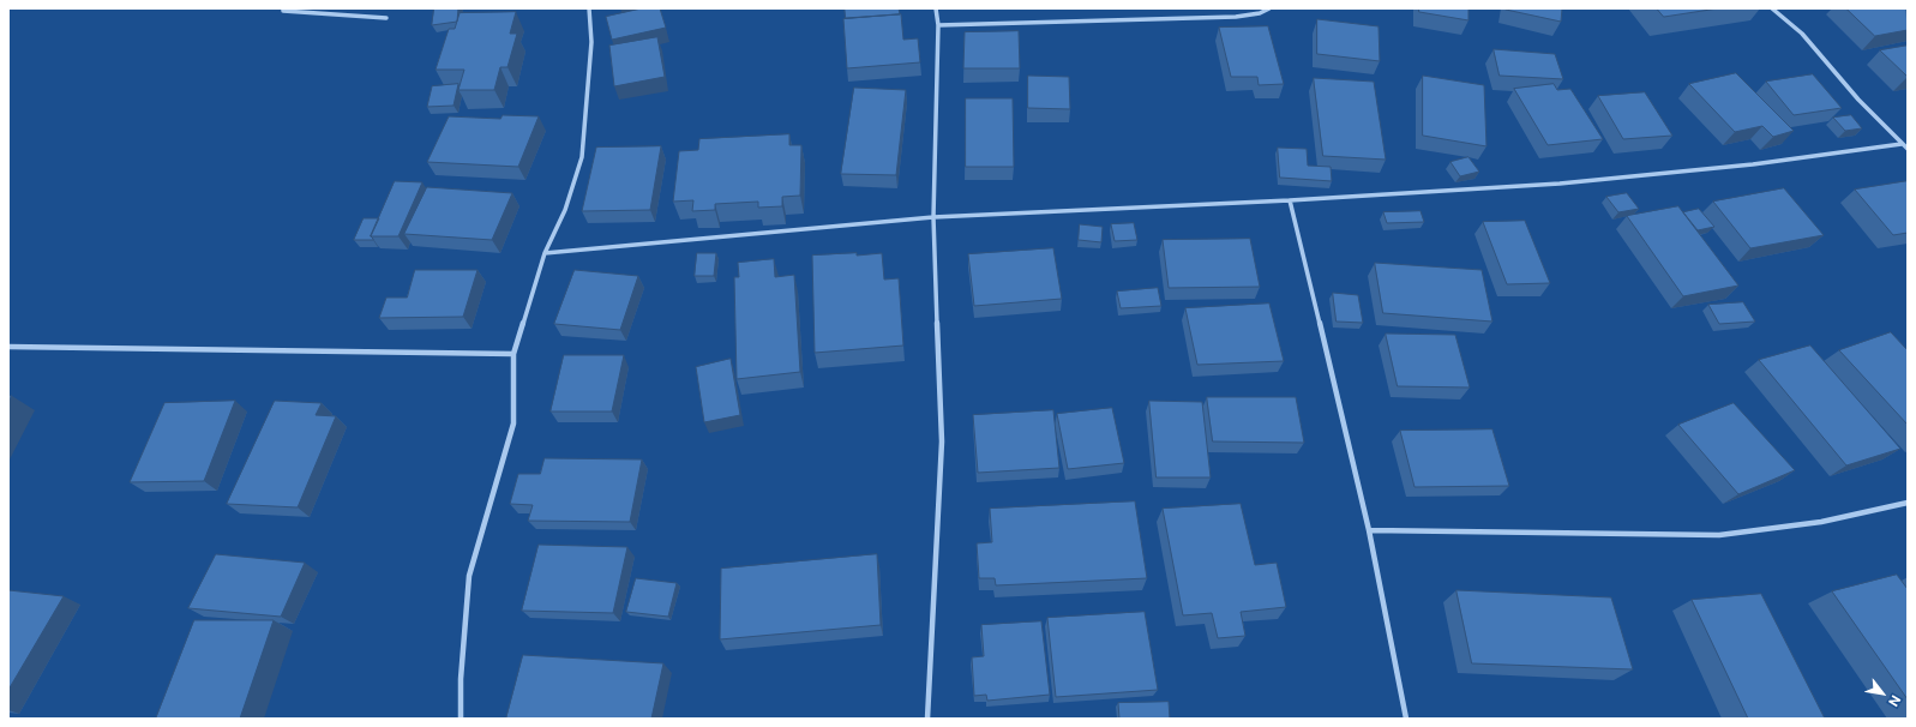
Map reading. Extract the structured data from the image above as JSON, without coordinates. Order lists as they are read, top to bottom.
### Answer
{
  "north": "bottom right"
}
